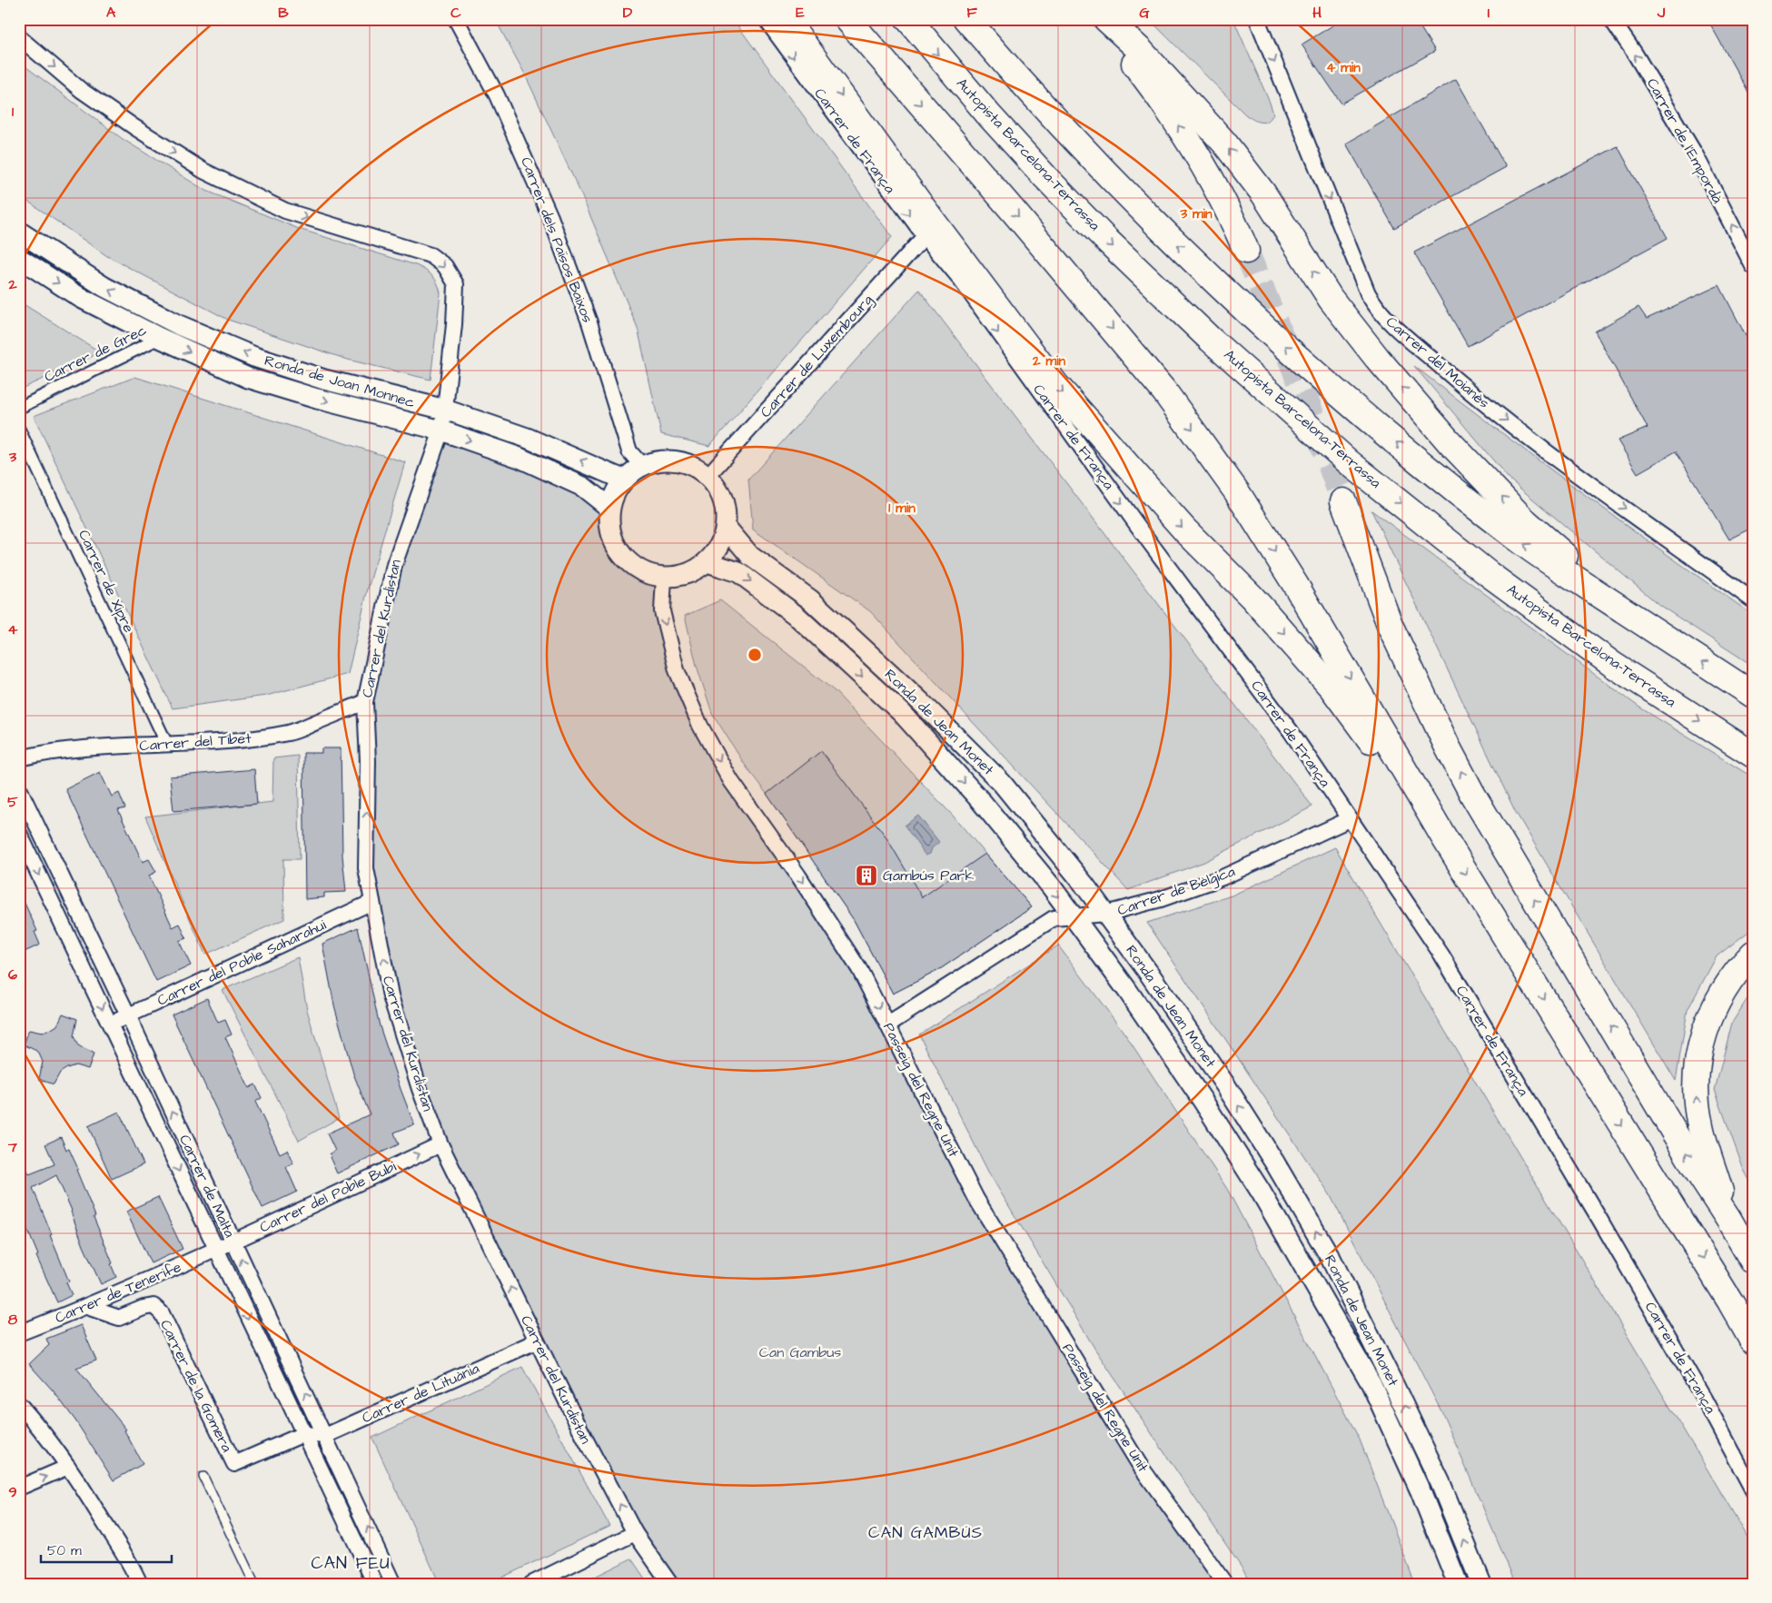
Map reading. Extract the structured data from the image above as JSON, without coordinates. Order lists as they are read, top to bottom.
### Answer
{
  "streets": {
    "highway": ["Autopista Barcelona-Terrassa"],
    "street": [
      "Carrer de França",
      "Carrer de l'Empordà",
      "Carrer dels Països Baixos",
      "Carrer de Grec",
      "Carrer de Luxembourg",
      "Carrer del Moianès",
      "Ronda de Joan Monnec",
      "Carrer de Xipre",
      "Carrer del Kurdistan",
      "Ronda de Jean Monet",
      "Carrer del Tibet",
      "Carrer de Bèlgica",
      "Carrer del Poble Saharahui",
      "Passeig del Regne Unit",
      "Carrer de Malta",
      "Carrer del Poble Bubi",
      "Carrer de Tenerife",
      "Carrer de la Gomera",
      "Carrer de Lituània"
    ]
  },
  "crossings": [
    ["Carrer de França", "Carrer de Luxembourg"],
    ["Carrer de França", "Carrer de Bèlgica"],
    ["Carrer dels Països Baixos", "Carrer de Luxembourg"],
    ["Carrer dels Països Baixos", "Ronda de Joan Monnec"],
    ["Carrer dels Països Baixos", "Ronda de Jean Monet"],
    ["Carrer dels Països Baixos", "Passeig del Regne Unit"],
    ["Carrer de Grec", "Ronda de Joan Monnec"],
    ["Carrer de Luxembourg", "Ronda de Joan Monnec"],
    ["Carrer de Luxembourg", "Ronda de Jean Monet"],
    ["Carrer de Luxembourg", "Passeig del Regne Unit"],
    ["Ronda de Joan Monnec", "Carrer del Kurdistan"],
    ["Ronda de Joan Monnec", "Ronda de Jean Monet"],
    ["Ronda de Joan Monnec", "Passeig del Regne Unit"],
    ["Carrer de Xipre", "Carrer del Tibet"],
    ["Carrer del Kurdistan", "Carrer del Tibet"],
    ["Carrer del Kurdistan", "Carrer del Poble Saharahui"],
    ["Carrer del Kurdistan", "Carrer del Poble Bubi"],
    ["Carrer del Kurdistan", "Carrer de Lituània"],
    ["Ronda de Jean Monet", "Carrer de Bèlgica"],
    ["Ronda de Jean Monet", "Passeig del Regne Unit"],
    ["Carrer de Bèlgica", "Passeig del Regne Unit"],
    ["Carrer del Poble Saharahui", "Carrer de Malta"],
    ["Carrer de Malta", "Carrer del Poble Bubi"],
    ["Carrer de Malta", "Carrer de Tenerife"],
    ["Carrer de Malta", "Carrer de la Gomera"],
    ["Carrer de Malta", "Carrer de Lituània"],
    ["Carrer del Poble Bubi", "Carrer de Tenerife"],
    ["Carrer de Tenerife", "Carrer de la Gomera"],
    ["Carrer de la Gomera", "Carrer de Lituània"]
  ],
  "one_way": [
    "Carrer de França",
    "Carrer de l'Empordà",
    "Carrer del Moianès",
    "Passeig del Regne Unit",
    "Carrer del Poble Bubi"
  ],
  "districts": ["CAN GAMBÚS", "CAN FEU"],
  "parks": ["Can Gambus"],
  "places": {
    "building": ["Gambús Park"]
  },
  "scale_bar": "50 m",
  "grid": {
    "columns": [
      "A",
      "B",
      "C",
      "D",
      "E",
      "F",
      "G",
      "H",
      "I",
      "J"
    ],
    "rows": [
      "1",
      "2",
      "3",
      "4",
      "5",
      "6",
      "7",
      "8",
      "9"
    ]
  },
  "rings": [
    "4 min",
    "3 min",
    "2 min",
    "1 min"
  ]
}
